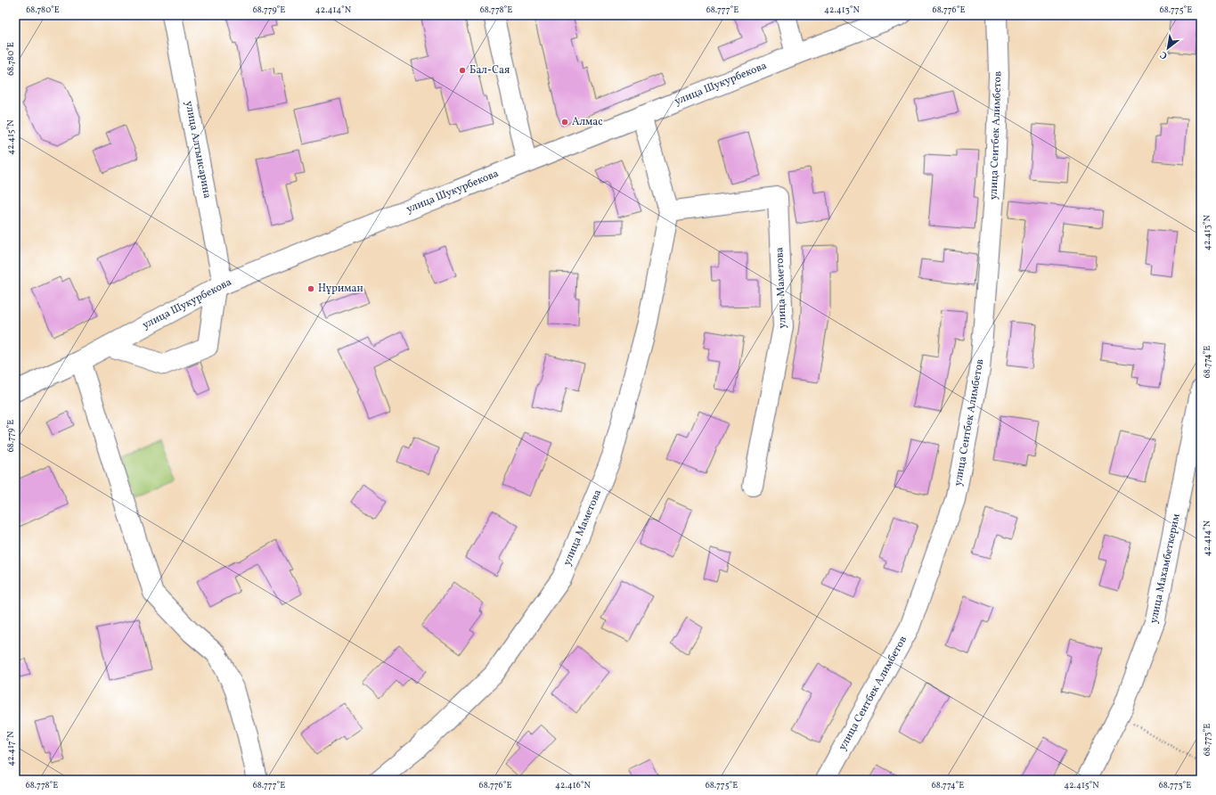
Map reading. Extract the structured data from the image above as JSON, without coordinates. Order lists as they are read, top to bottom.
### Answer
{
  "streets": {
    "street": [
      "улица Шукурбекова",
      "улица Сеитбек Алимбетов",
      "улица Алтынсарина",
      "улица Маметова",
      "улица Махамбеткерим"
    ]
  },
  "crossings": [
    ["улица Шукурбекова", "улица Алтынсарина"],
    ["улица Шукурбекова", "улица Маметова"]
  ],
  "places": ["Бал-Сая", "Алмас", "Нұриман"],
  "north": "bottom left",
  "coordinates": [
    "68.780°E",
    "68.779°E",
    "42.414°N",
    "68.778°E",
    "68.777°E",
    "42.413°N",
    "68.776°E",
    "68.775°E",
    "42.415°N",
    "68.774°E",
    "68.773°E",
    "42.417°N",
    "42.416°N"
  ]
}
